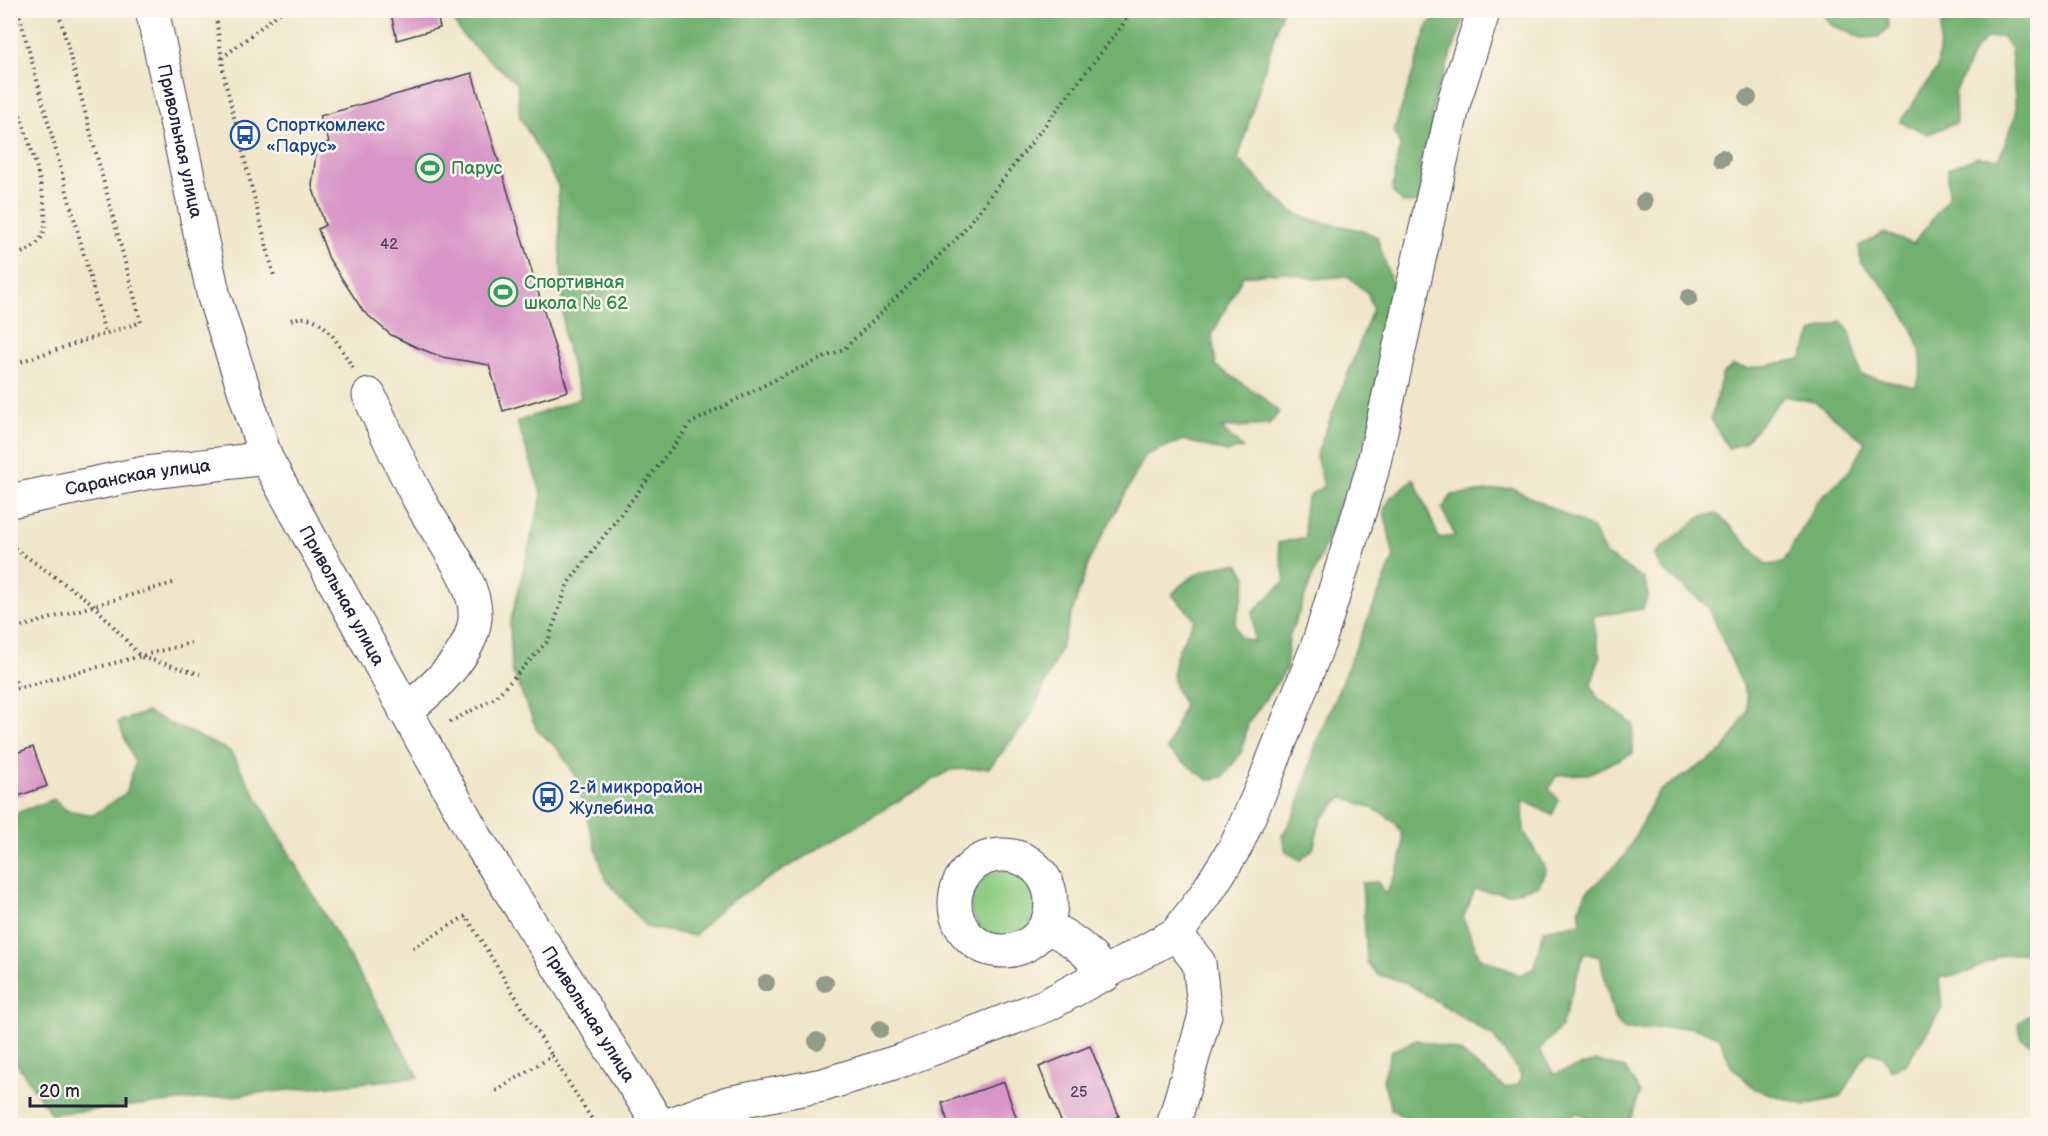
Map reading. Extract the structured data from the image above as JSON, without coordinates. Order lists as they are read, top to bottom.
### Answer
{
  "streets": {
    "street": ["Привольная улица", "Саранская улица"]
  },
  "crossings": [
    ["Привольная улица", "Саранская улица"]
  ],
  "places": {
    "bus stop": ["Спорткомлекс «Парус»", "2-й микрорайон Жулебина"],
    "sports": ["Парус", "Спортивная школа № 62"]
  },
  "house_numbers": ["42", "25"],
  "scale_bar": "20 m"
}
